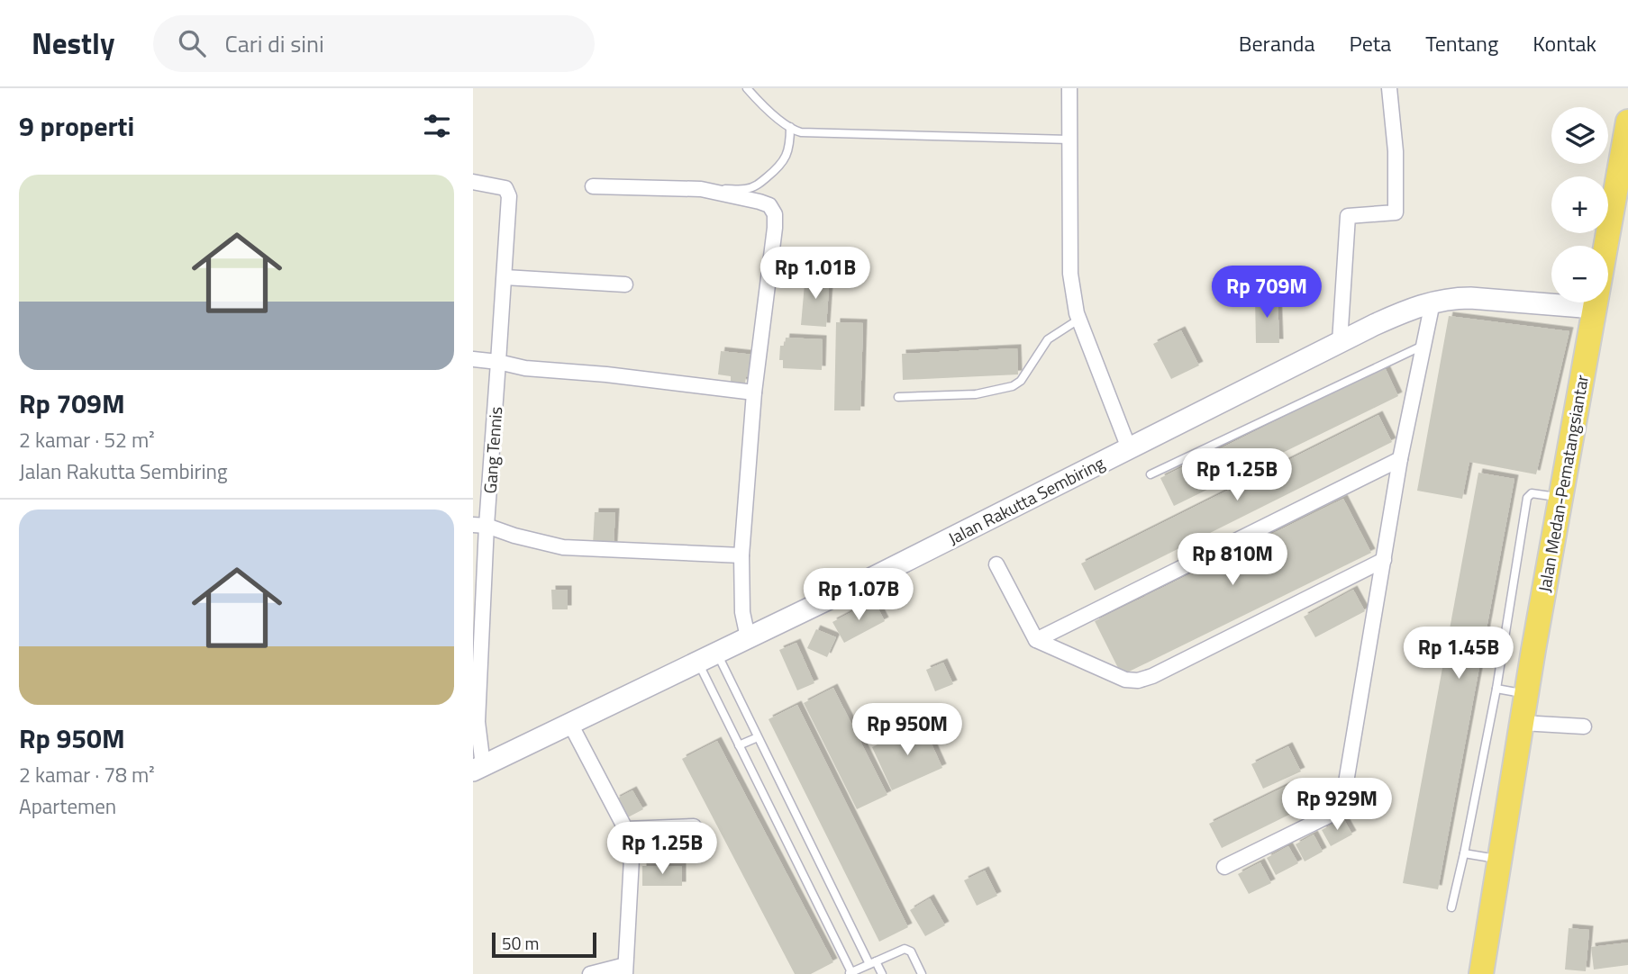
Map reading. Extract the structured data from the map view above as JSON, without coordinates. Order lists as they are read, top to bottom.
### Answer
{
  "streets": {
    "highway": ["Jalan Medan-Pematangsiantar"],
    "main road": ["Jalan Rakutta Sembiring"],
    "street": ["Gang Tennis"]
  },
  "crossings": [
    ["Gang Tennis", "Jalan Rakutta Sembiring"],
    ["Jalan Medan-Pematangsiantar", "Jalan Rakutta Sembiring"]
  ],
  "scale_bar": "50 m",
  "page": {
    "header": "Nestly",
    "search": "Cari di sini",
    "nav": [
      "Beranda",
      "Peta",
      "Tentang",
      "Kontak"
    ],
    "heading": "9 properti",
    "map_buttons": ["+", "−"],
    "list": [
      {
        "name": "Rp 709M",
        "note": "2 kamar · 52 m² · Jalan Rakutta Sembiring"
      },
      {
        "name": "Rp 950M",
        "note": "2 kamar · 78 m² · Apartemen"
      }
    ],
    "price": [
      "Rp 1.01B",
      "Rp 709M",
      "Rp 1.25B",
      "Rp 810M",
      "Rp 1.07B",
      "Rp 1.45B",
      "Rp 950M",
      "Rp 929M",
      "Rp 1.25B"
    ],
    "scale": "50 m"
  }
}
